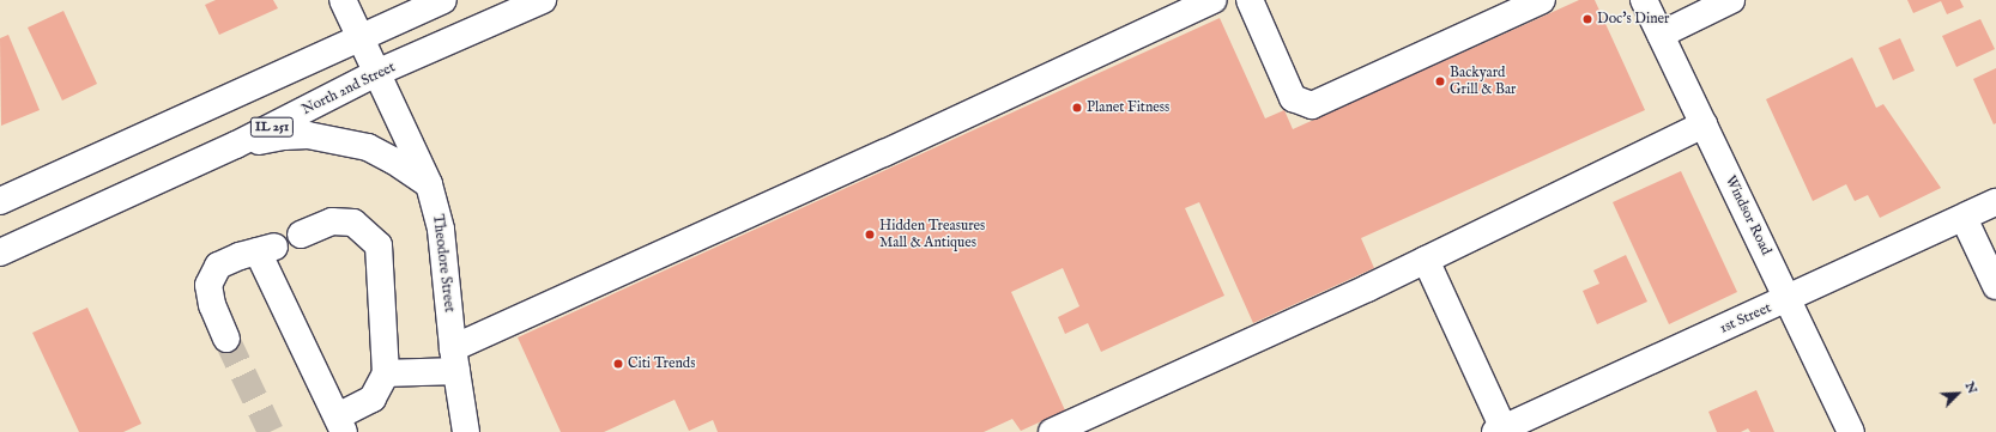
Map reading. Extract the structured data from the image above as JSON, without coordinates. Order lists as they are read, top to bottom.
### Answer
{
  "streets": {
    "street": [
      "North 2nd Street",
      "IL 251",
      "Windsor Road",
      "Theodore Street",
      "1st Street"
    ]
  },
  "crossings": [
    ["North 2nd Street", "Theodore Street"],
    ["Windsor Road", "1st Street"]
  ],
  "places": [
    "Doc's Diner",
    "Backyard Grill & Bar",
    "Planet Fitness",
    "Hidden Treasures Mall & Antiques",
    "Citi Trends"
  ],
  "north": "top right"
}
